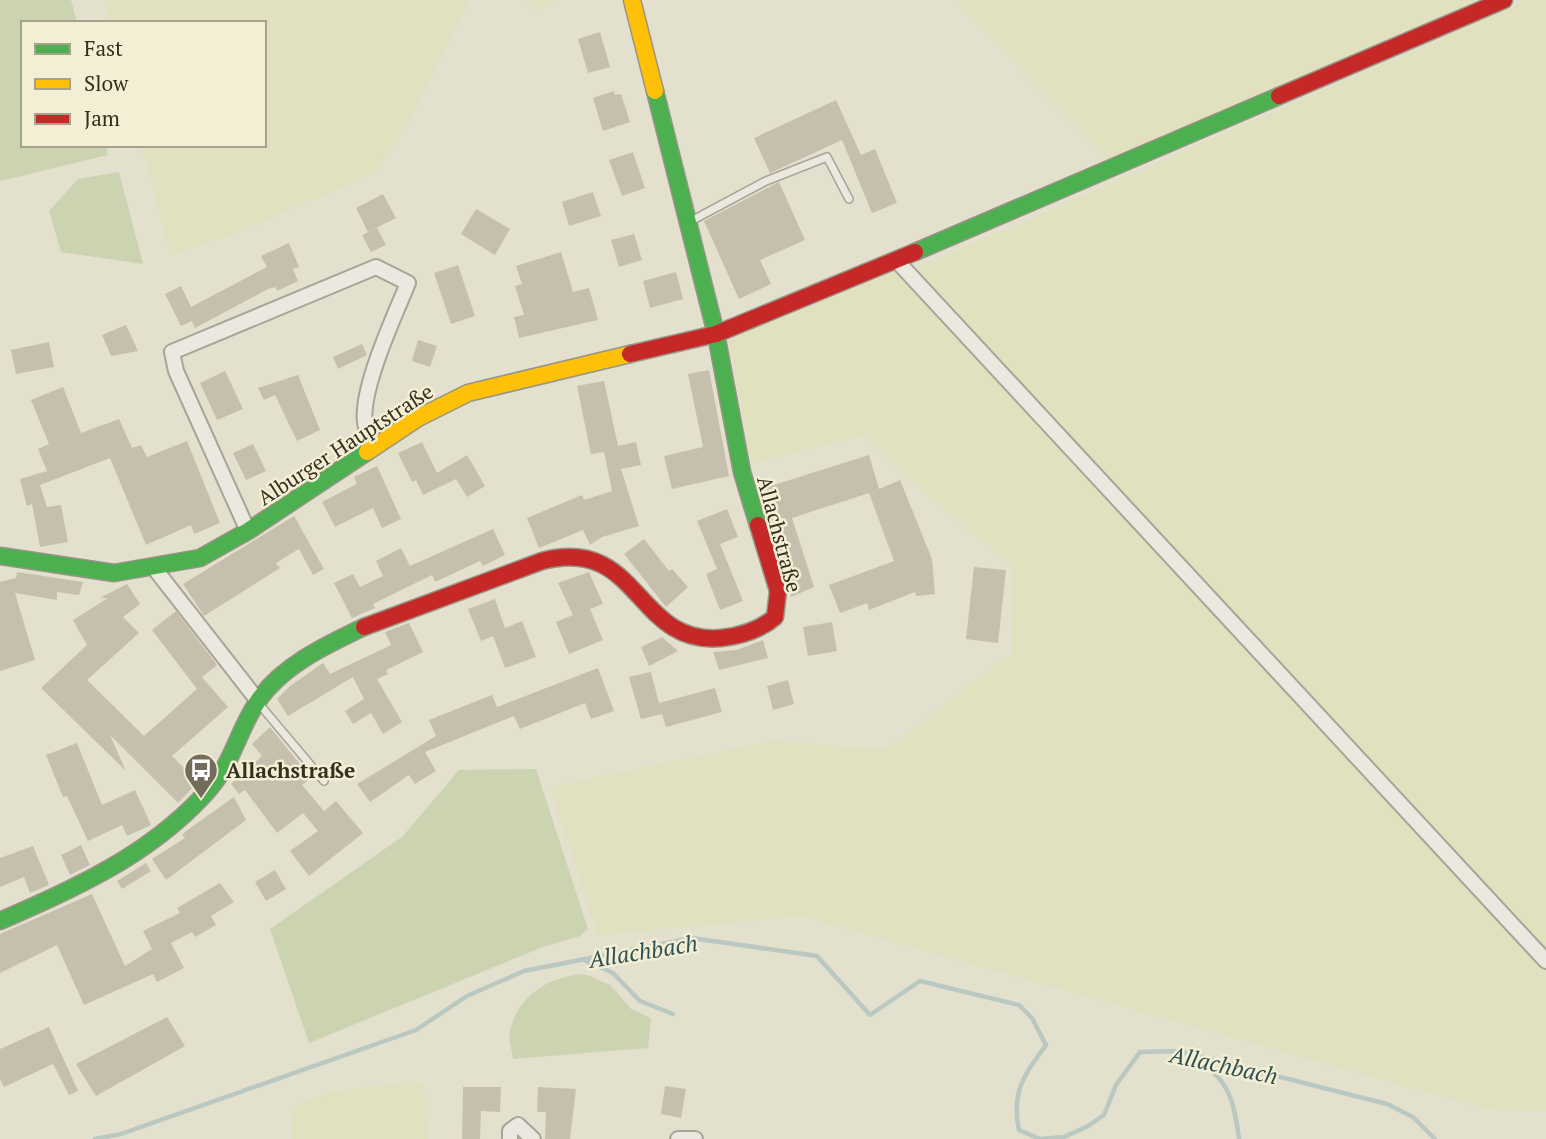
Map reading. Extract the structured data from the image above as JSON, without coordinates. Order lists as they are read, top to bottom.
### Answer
{
  "streets": {
    "street": ["Alburger Hauptstraße", "Allachstraße"]
  },
  "crossings": [
    ["Alburger Hauptstraße", "Allachstraße"]
  ],
  "water": ["Allachbach"],
  "places": {
    "bus stop": ["Allachstraße"]
  },
  "legend": ["Fast", "Slow", "Jam"]
}
